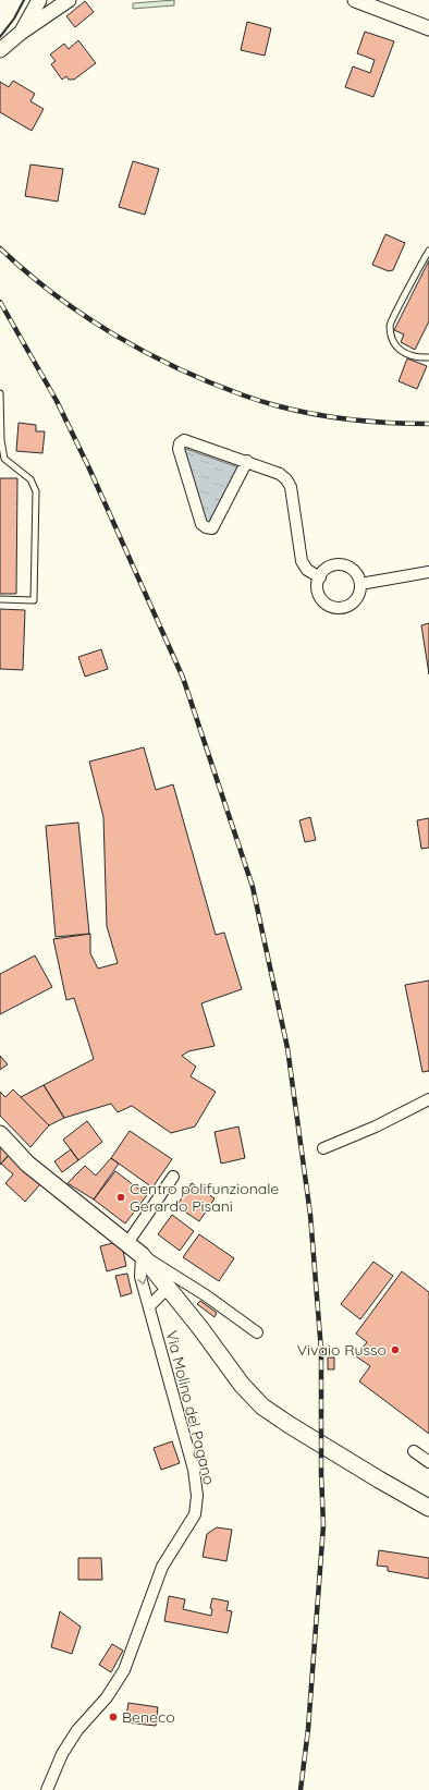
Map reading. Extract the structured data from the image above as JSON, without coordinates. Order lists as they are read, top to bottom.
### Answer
{
  "streets": {
    "street": ["Via Molino del Pagano"]
  },
  "places": ["Centro polifunzionale Gerardo Pisani", "Vivaio Russo", "Beneco"]
}
